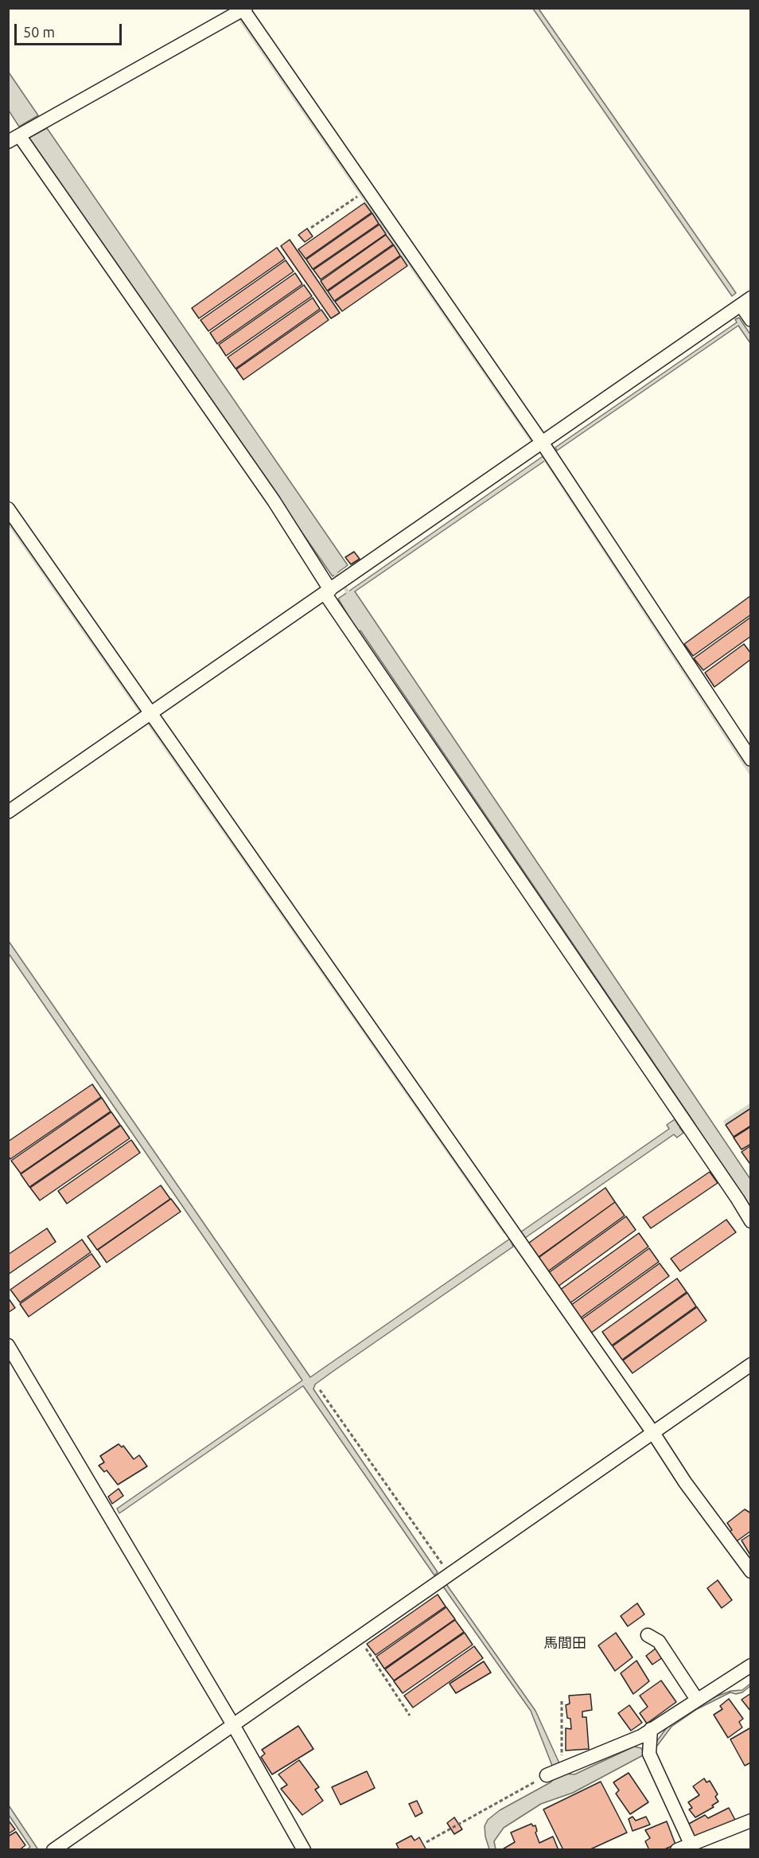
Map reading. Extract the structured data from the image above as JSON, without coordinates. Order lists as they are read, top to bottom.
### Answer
{
  "districts": ["馬間田"],
  "scale_bar": "50 m"
}
